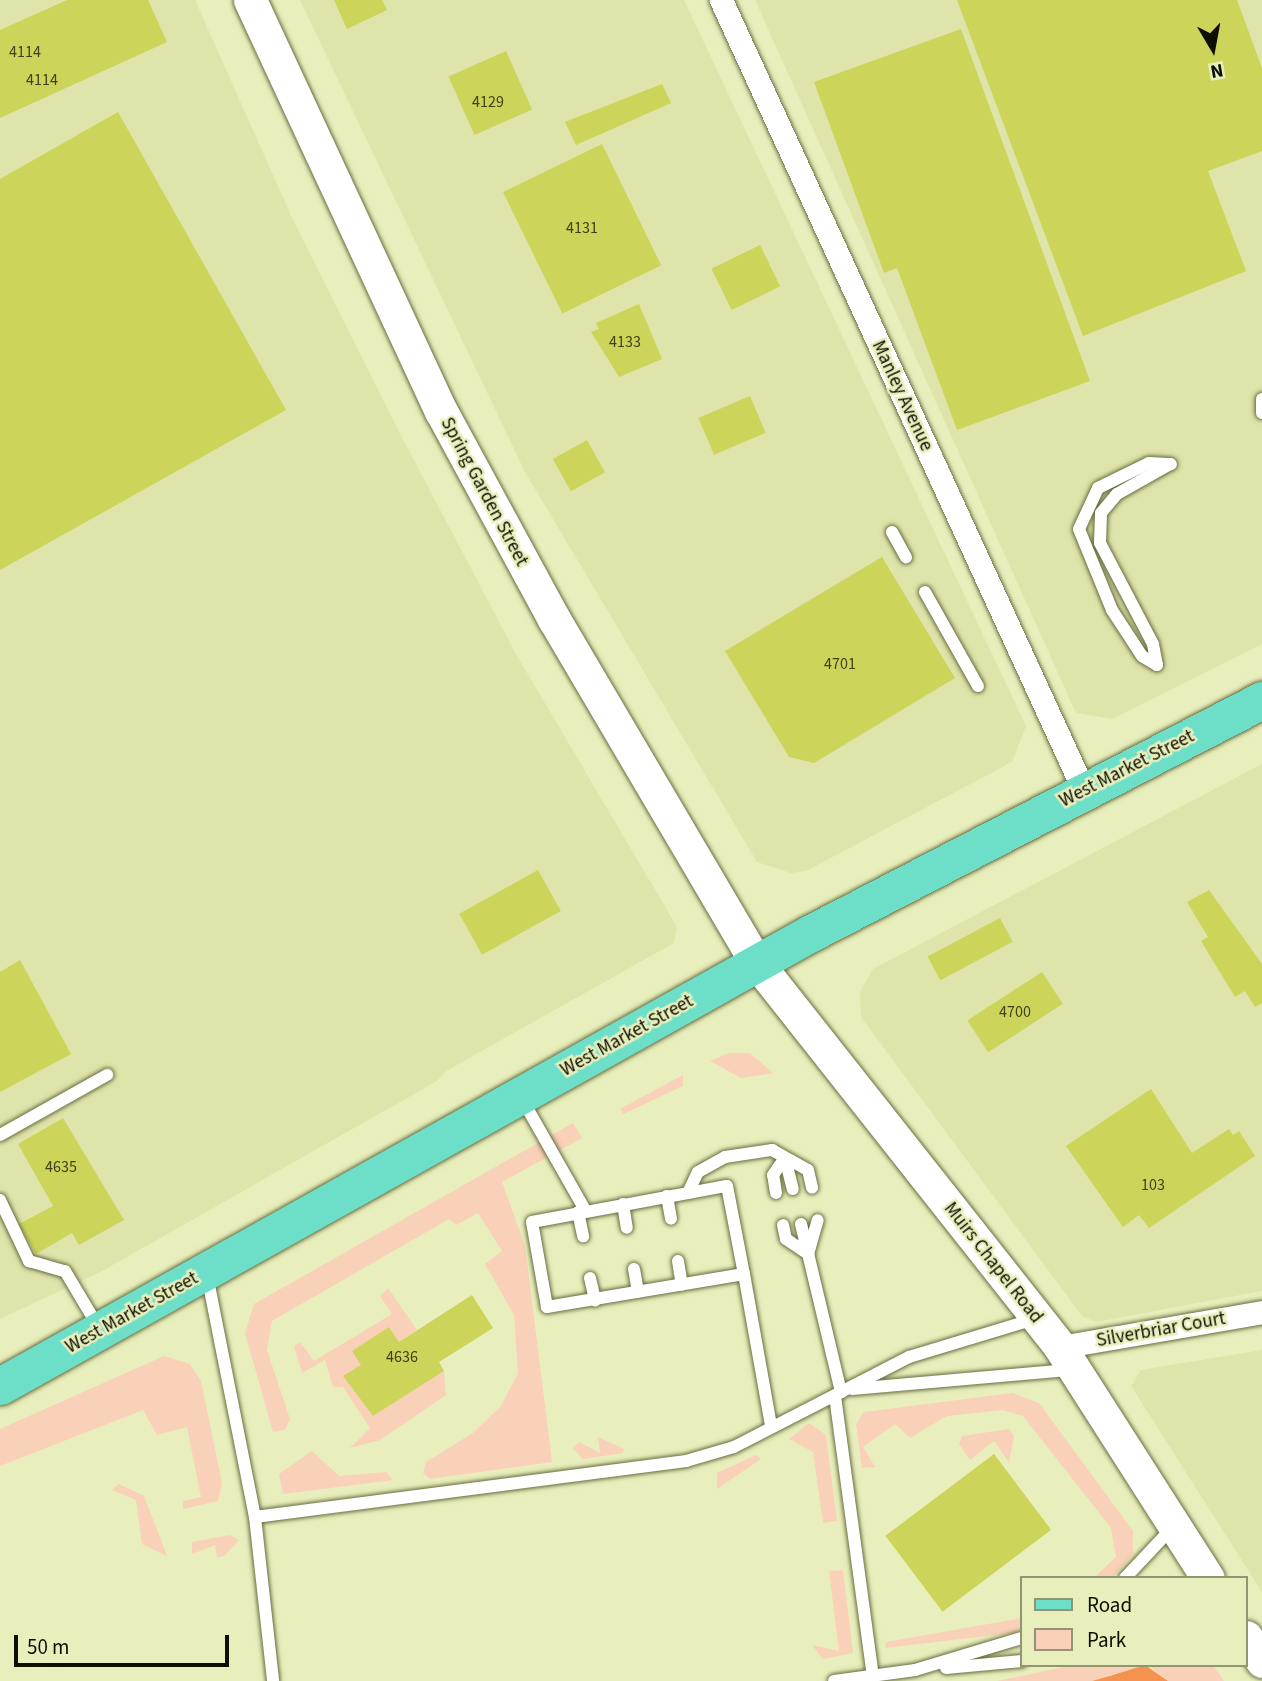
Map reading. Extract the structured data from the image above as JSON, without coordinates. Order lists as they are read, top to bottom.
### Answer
{
  "streets": {
    "main road": ["Spring Garden Street", "West Market Street", "Muirs Chapel Road"],
    "street": ["Manley Avenue", "Silverbriar Court"]
  },
  "crossings": [
    ["Manley Avenue", "West Market Street"],
    ["Spring Garden Street", "West Market Street"],
    ["Spring Garden Street", "Muirs Chapel Road"],
    ["West Market Street", "Muirs Chapel Road"],
    ["Muirs Chapel Road", "Silverbriar Court"]
  ],
  "house_numbers": [
    "4114",
    "4114",
    "4129",
    "4131",
    "4133",
    "4701",
    "4700",
    "4635",
    "103",
    "4636"
  ],
  "legend": ["Road", "Park"],
  "scale_bar": "50 m",
  "north": "bottom"
}
